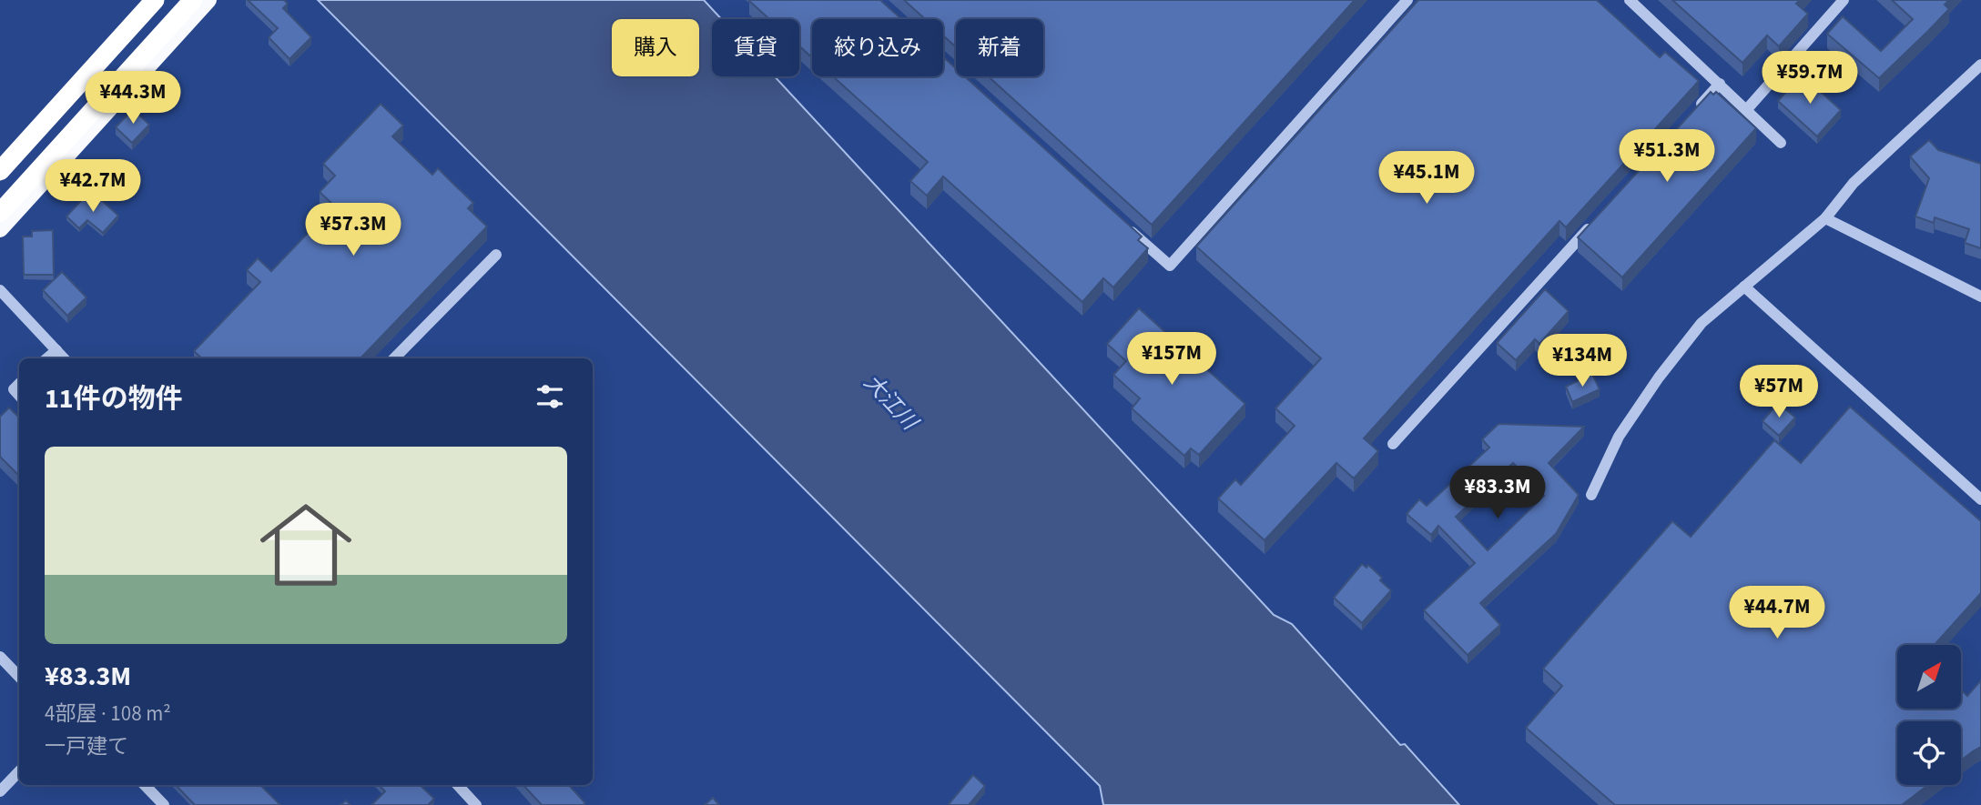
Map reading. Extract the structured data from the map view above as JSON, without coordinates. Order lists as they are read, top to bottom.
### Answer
{
  "water": ["大江川"],
  "north": "top right",
  "page": {
    "chip": [
      "購入",
      "賃貸",
      "絞り込み",
      "新着"
    ],
    "price": [
      "¥59.7M",
      "¥44.3M",
      "¥51.3M",
      "¥45.1M",
      "¥42.7M",
      "¥57.3M",
      "¥157M",
      "¥134M",
      "¥57M",
      "¥83.3M",
      "¥44.7M"
    ],
    "heading": "11件の物件",
    "list": [
      {
        "name": "¥83.3M",
        "note": "4部屋 · 108 m² · 一戸建て"
      }
    ]
  }
}
